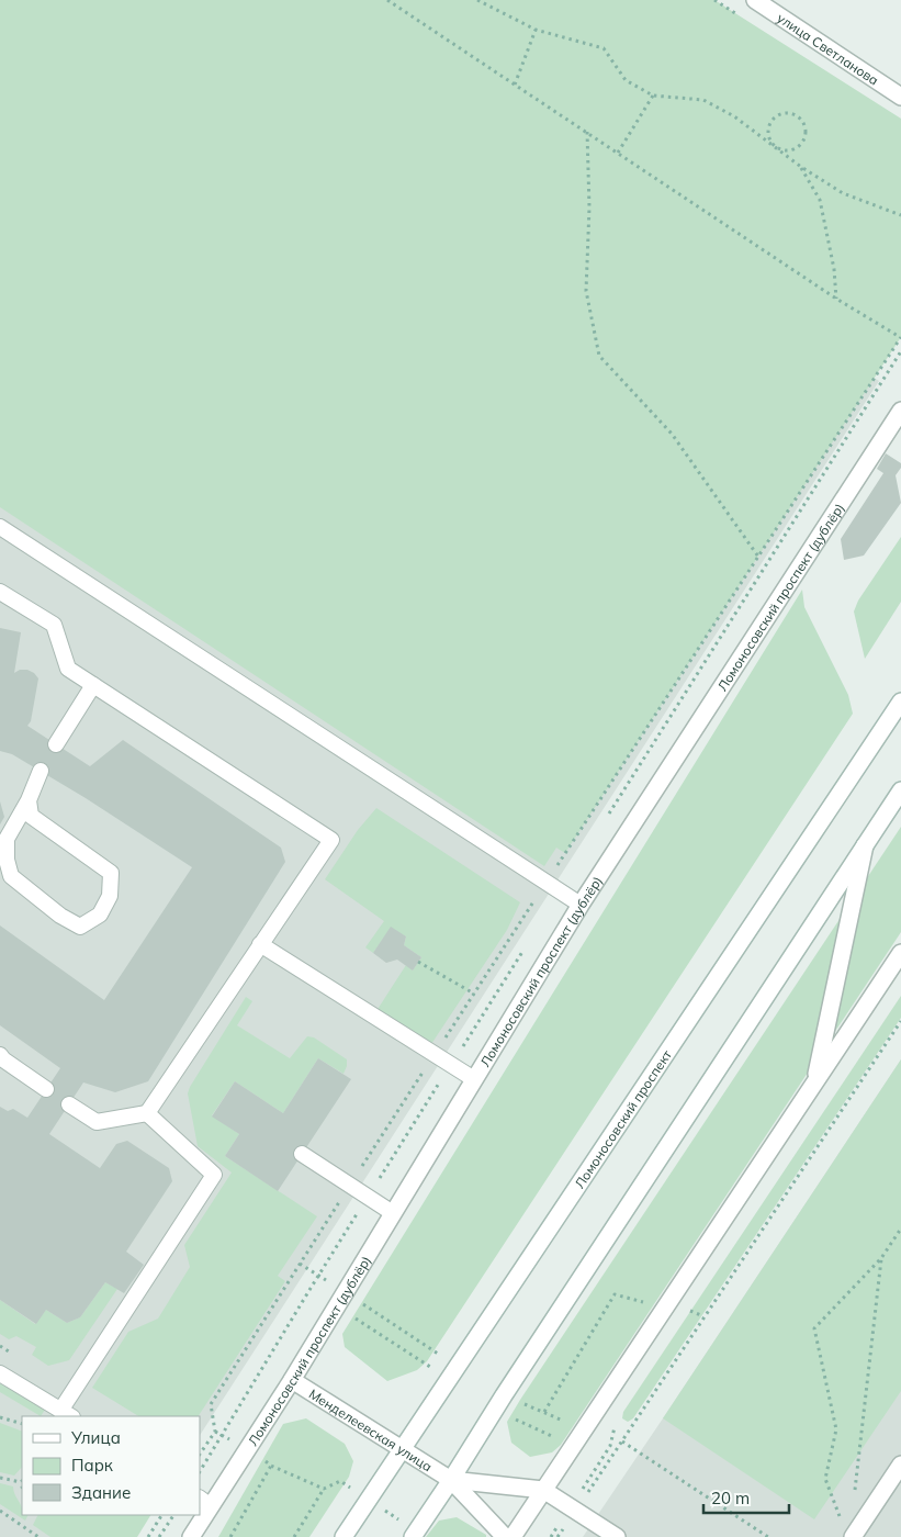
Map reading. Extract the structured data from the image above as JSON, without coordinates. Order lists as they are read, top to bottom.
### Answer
{
  "streets": {
    "street": [
      "улица Светланова",
      "Ломоносовский проспект (дублёр)",
      "Ломоносовский проспект",
      "Менделеевская улица"
    ]
  },
  "crossings": [
    ["Ломоносовский проспект (дублёр)", "Менделеевская улица"],
    ["Ломоносовский проспект", "Менделеевская улица"]
  ],
  "legend": ["Улица", "Парк", "Здание"],
  "scale_bar": "20 m"
}
